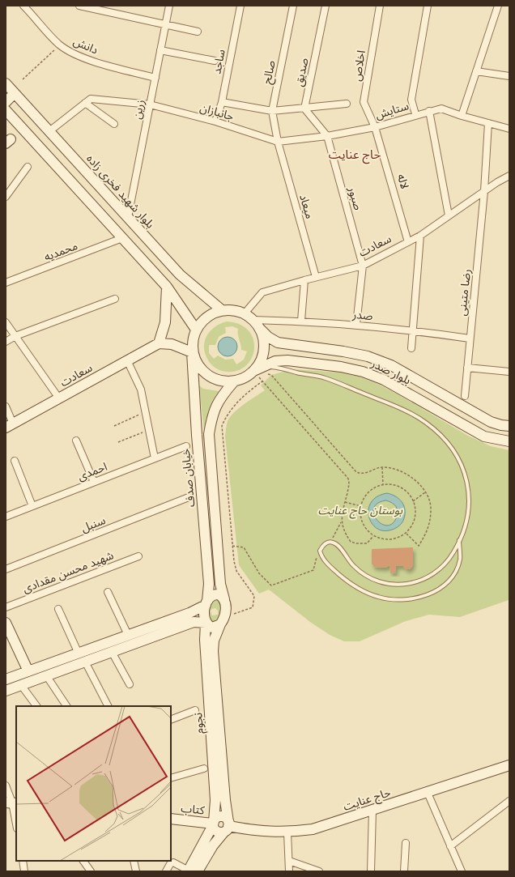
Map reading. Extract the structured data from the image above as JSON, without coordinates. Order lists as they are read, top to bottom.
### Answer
{
  "streets": {
    "main road": [
      "بلوار شهید فخری زاده",
      "سعادت",
      "بلوار صدر",
      "خیابان صدف",
      "نجوم",
      "حاج عنایت",
      "کتاب"
    ],
    "street": [
      "دانش",
      "ساجد",
      "اخلاص",
      "صالح",
      "صدیق",
      "زرین",
      "ستایش",
      "جانبازان",
      "لاله",
      "صبور",
      "میعاد",
      "محمدیه",
      "رضا متینی",
      "صدر",
      "احمدی",
      "سنبل",
      "شهید محسن مقدادی"
    ]
  },
  "crossings": [
    ["دانش", "زرین"],
    ["ساجد", "جانبازان"],
    ["اخلاص", "ستایش"],
    ["اخلاص", "لاله"],
    ["صالح", "ستایش"],
    ["صالح", "جانبازان"],
    ["صالح", "میعاد"],
    ["زرین", "جانبازان"],
    ["زرین", "بلوار شهید فخری زاده"],
    ["ستایش", "جانبازان"],
    ["ستایش", "لاله"],
    ["ستایش", "صبور"],
    ["ستایش", "میعاد"],
    ["ستایش", "رضا متینی"],
    ["جانبازان", "میعاد"],
    ["لاله", "سعادت"],
    ["بلوار شهید فخری زاده", "سعادت"],
    ["بلوار شهید فخری زاده", "صدر"],
    ["بلوار شهید فخری زاده", "بلوار صدر"],
    ["بلوار شهید فخری زاده", "خیابان صدف"],
    ["صبور", "سعادت"],
    ["میعاد", "سعادت"],
    ["سعادت", "رضا متینی"],
    ["سعادت", "صدر"],
    ["سعادت", "بلوار صدر"],
    ["سعادت", "خیابان صدف"],
    ["رضا متینی", "صدر"],
    ["صدر", "بلوار صدر"],
    ["صدر", "خیابان صدف"],
    ["بلوار صدر", "خیابان صدف"],
    ["خیابان صدف", "نجوم"],
    ["نجوم", "حاج عنایت"],
    ["نجوم", "کتاب"]
  ],
  "districts": ["حاج عنایت"],
  "parks": ["بوستان حاج عنایت"]
}
